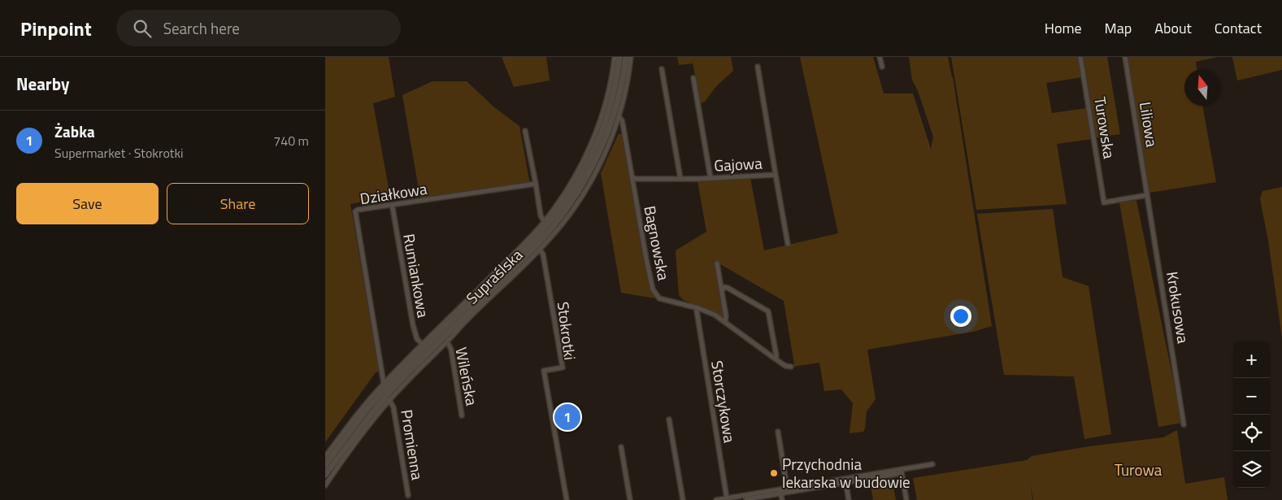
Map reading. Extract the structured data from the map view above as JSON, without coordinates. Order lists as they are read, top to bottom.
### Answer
{
  "streets": {
    "street": [
      "Liliowa",
      "Turowska",
      "Gajowa",
      "Działkowa",
      "Bagnowska",
      "Rumiankowa",
      "Supraślska",
      "Krokusowa",
      "Stokrotki",
      "Wileńska",
      "Storczykowa",
      "Promienna"
    ]
  },
  "crossings": [
    ["Liliowa", "Turowska"],
    ["Liliowa", "Krokusowa"],
    ["Turowska", "Krokusowa"],
    ["Gajowa", "Bagnowska"],
    ["Działkowa", "Supraślska"],
    ["Bagnowska", "Supraślska"],
    ["Bagnowska", "Storczykowa"],
    ["Rumiankowa", "Supraślska"],
    ["Supraślska", "Stokrotki"],
    ["Supraślska", "Wileńska"],
    ["Supraślska", "Promienna"]
  ],
  "parks": ["Turowa"],
  "places": ["Przychodnia lekarska w budowie"],
  "north": "top",
  "page": {
    "header": "Pinpoint",
    "search": "Search here",
    "nav": [
      "Home",
      "Map",
      "About",
      "Contact"
    ],
    "heading": "Nearby",
    "list": [
      {
        "mark": "1",
        "name": "Żabka",
        "note": "Supermarket · Stokrotki",
        "value": "740 m"
      }
    ],
    "buttons": ["Save", "Share"],
    "map_buttons": ["+", "−"],
    "pins": "1"
  }
}
